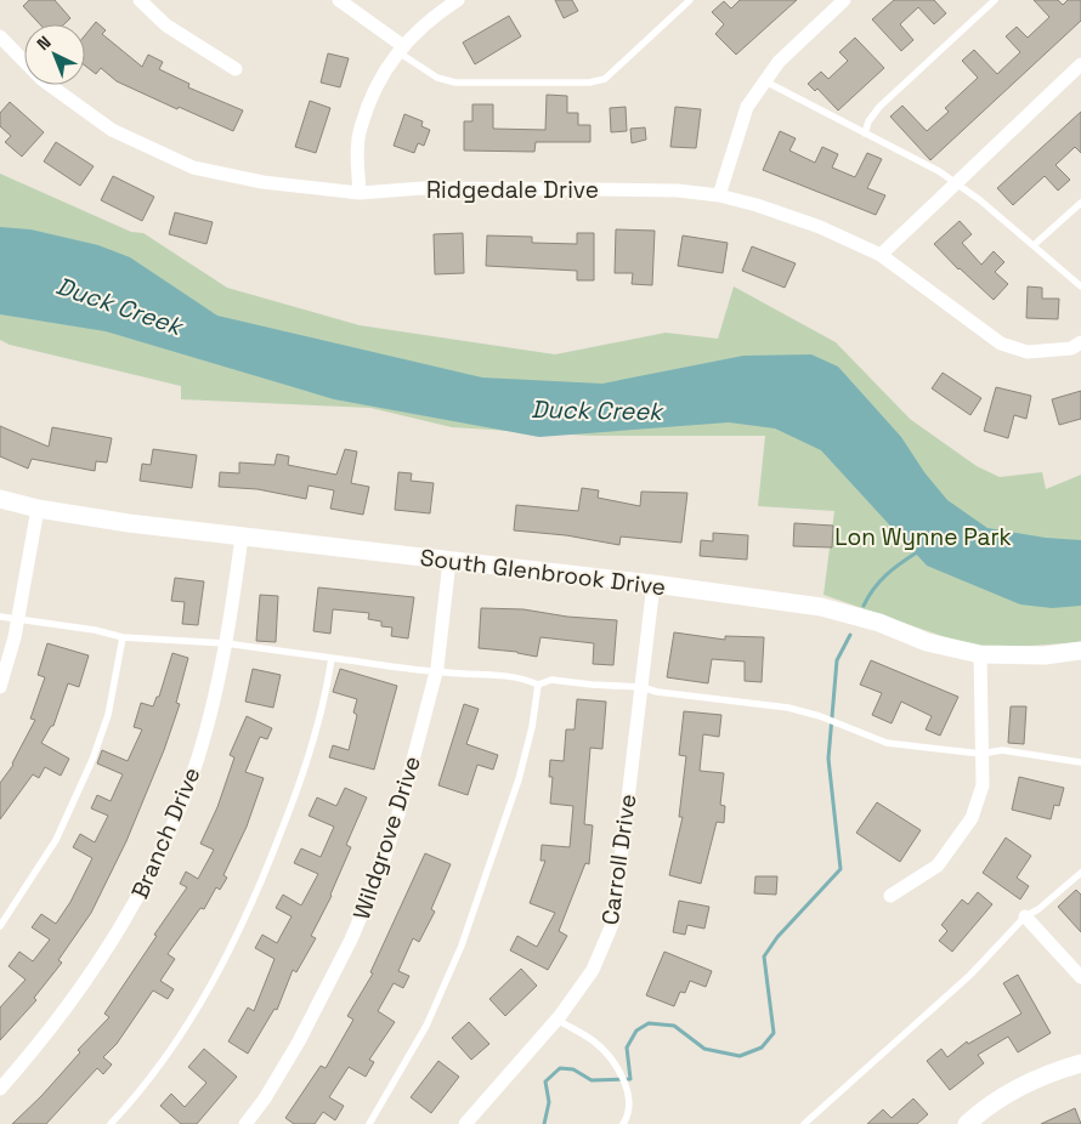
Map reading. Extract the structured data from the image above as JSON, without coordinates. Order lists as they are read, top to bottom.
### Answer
{
  "streets": {
    "street": [
      "Ridgedale Drive",
      "South Glenbrook Drive",
      "Branch Drive",
      "Wildgrove Drive",
      "Carroll Drive"
    ]
  },
  "crossings": [
    ["South Glenbrook Drive", "Branch Drive"],
    ["South Glenbrook Drive", "Wildgrove Drive"],
    ["South Glenbrook Drive", "Carroll Drive"]
  ],
  "water": ["Duck Creek"],
  "parks": ["Lon Wynne Park"],
  "north": "top left"
}
